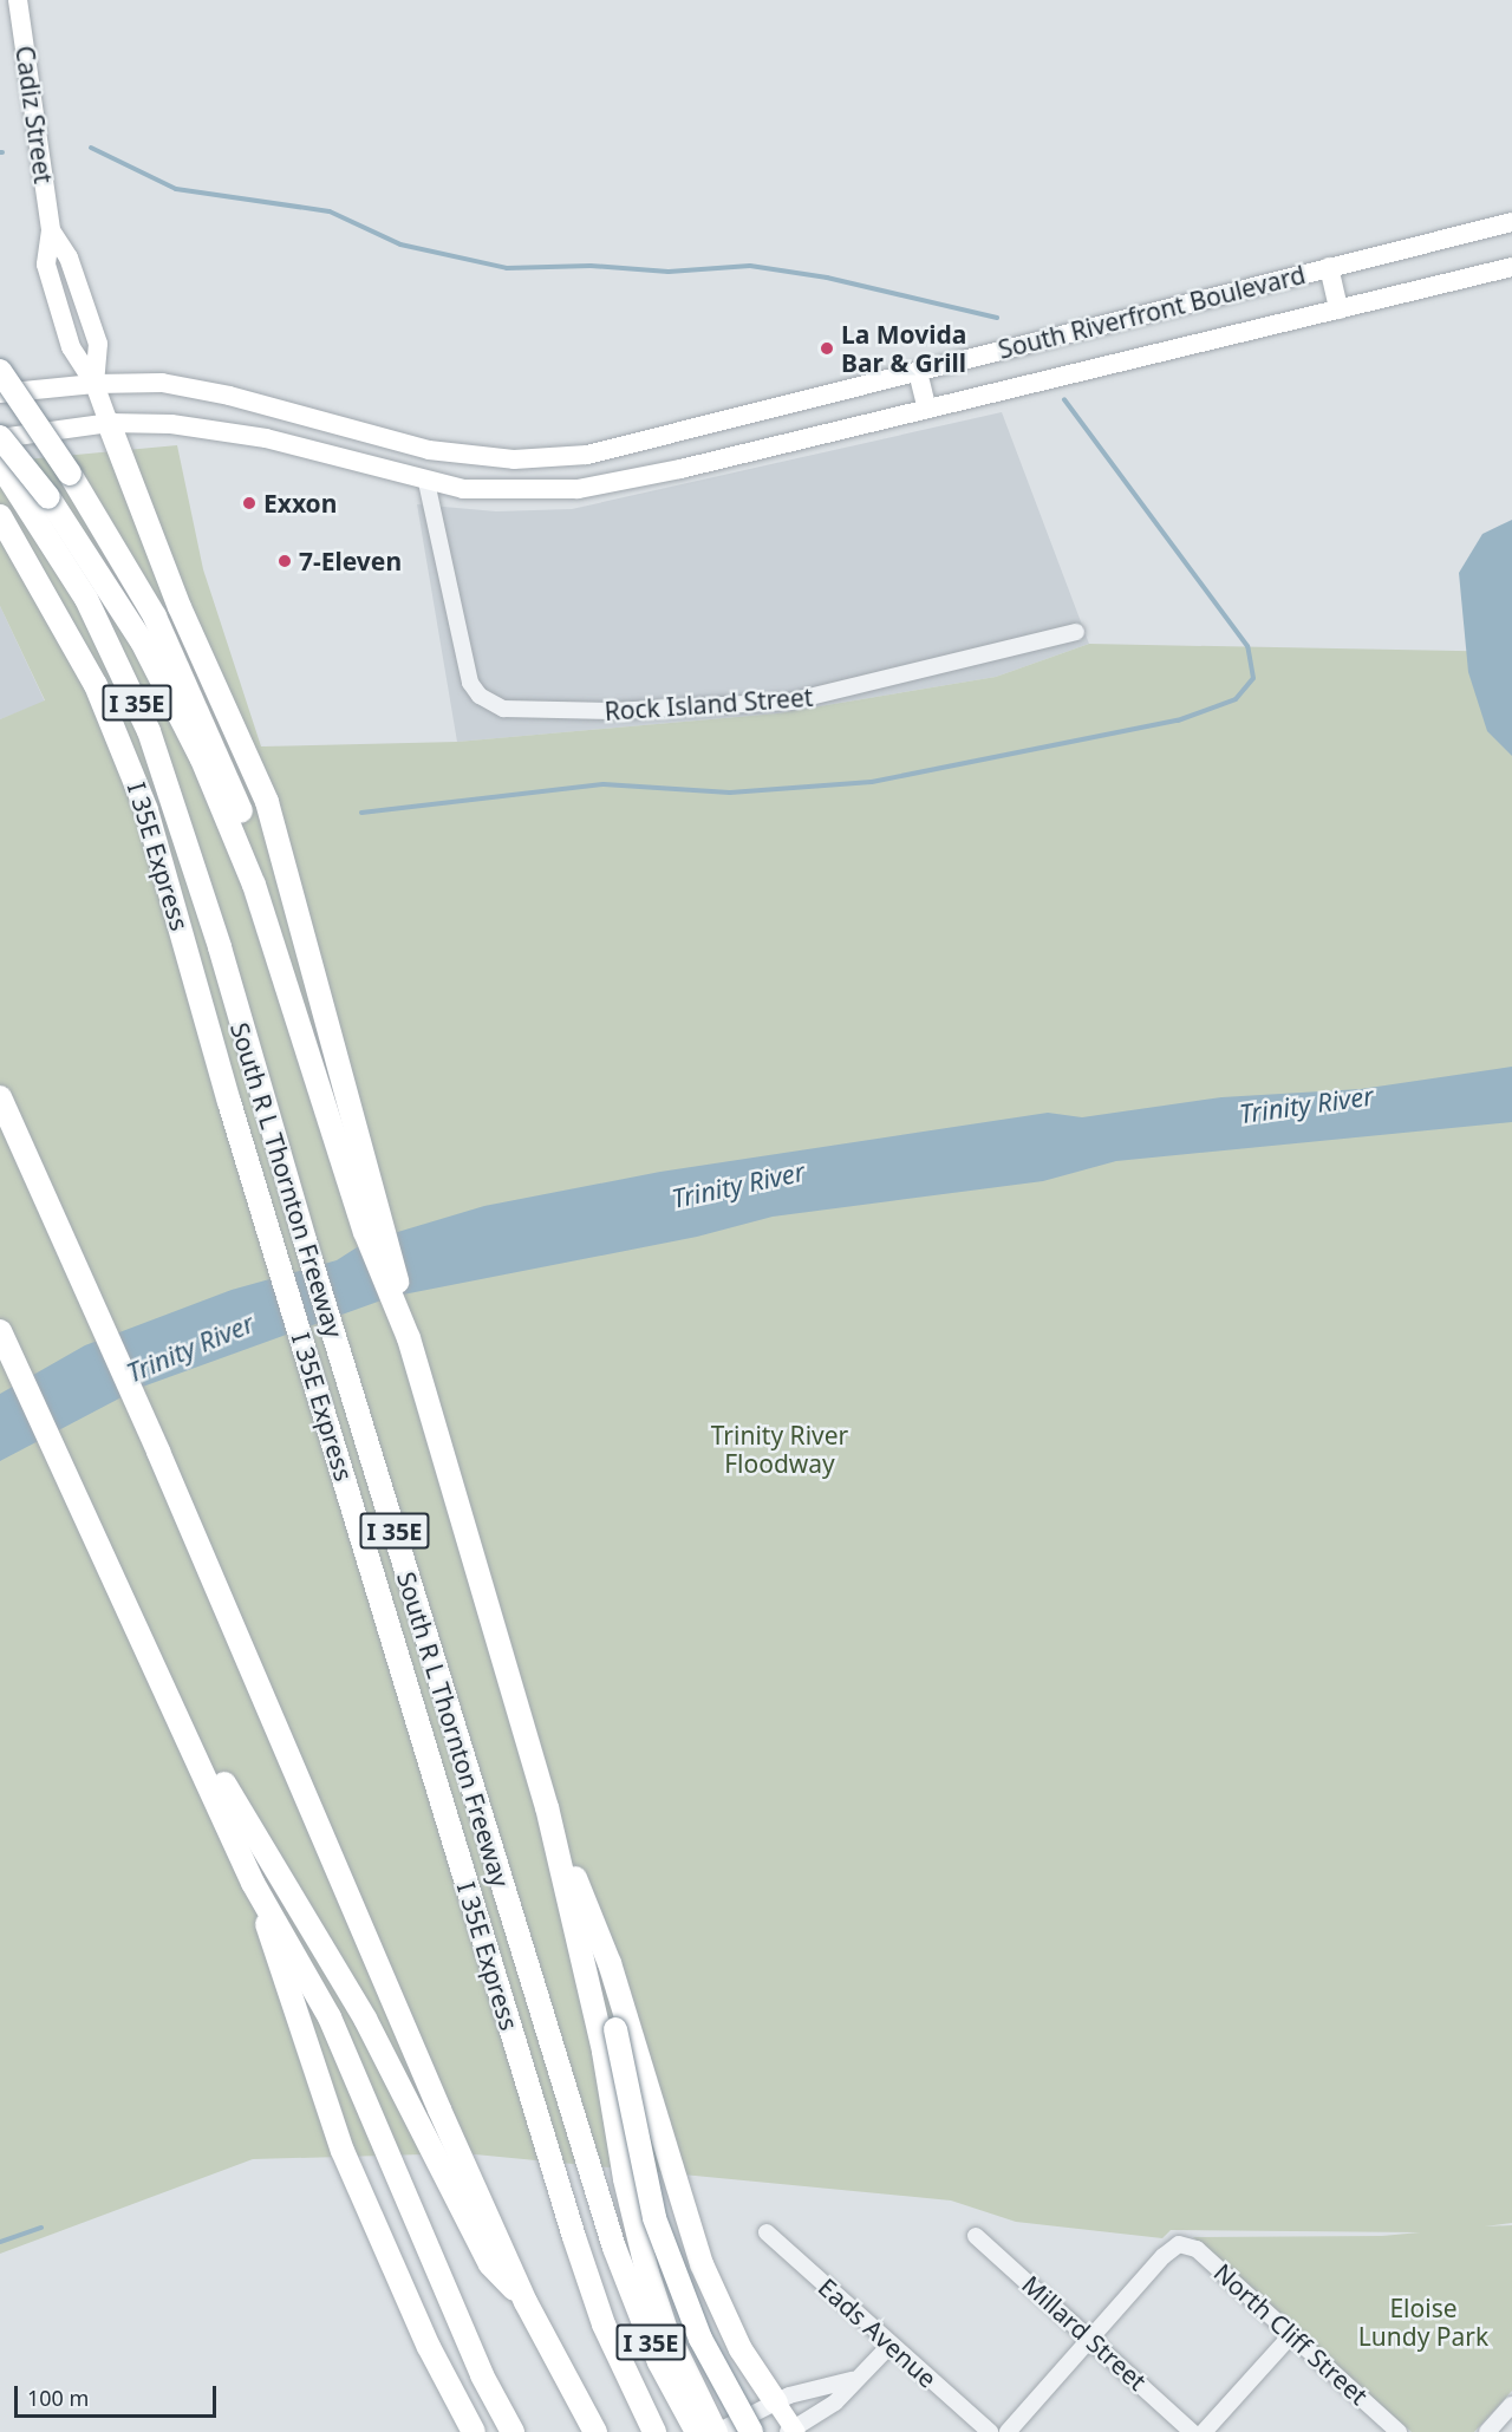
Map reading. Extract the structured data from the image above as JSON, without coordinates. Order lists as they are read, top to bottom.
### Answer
{
  "streets": {
    "highway": ["I 35E", "I 35E Express", "South R L Thornton Freeway"],
    "main road": ["Cadiz Street", "South Riverfront Boulevard"],
    "street": [
      "Rock Island Street",
      "Eads Avenue",
      "Millard Street",
      "North Cliff Street"
    ]
  },
  "crossings": [
    ["Cadiz Street", "South Riverfront Boulevard"],
    ["South Riverfront Boulevard", "Rock Island Street"],
    ["I 35E", "South R L Thornton Freeway"],
    ["Millard Street", "North Cliff Street"]
  ],
  "water": ["Trinity River"],
  "parks": ["Trinity River Floodway", "Eloise Lundy Park"],
  "places": ["La Movida Bar & Grill", "Exxon", "7-Eleven"],
  "scale_bar": "100 m"
}
